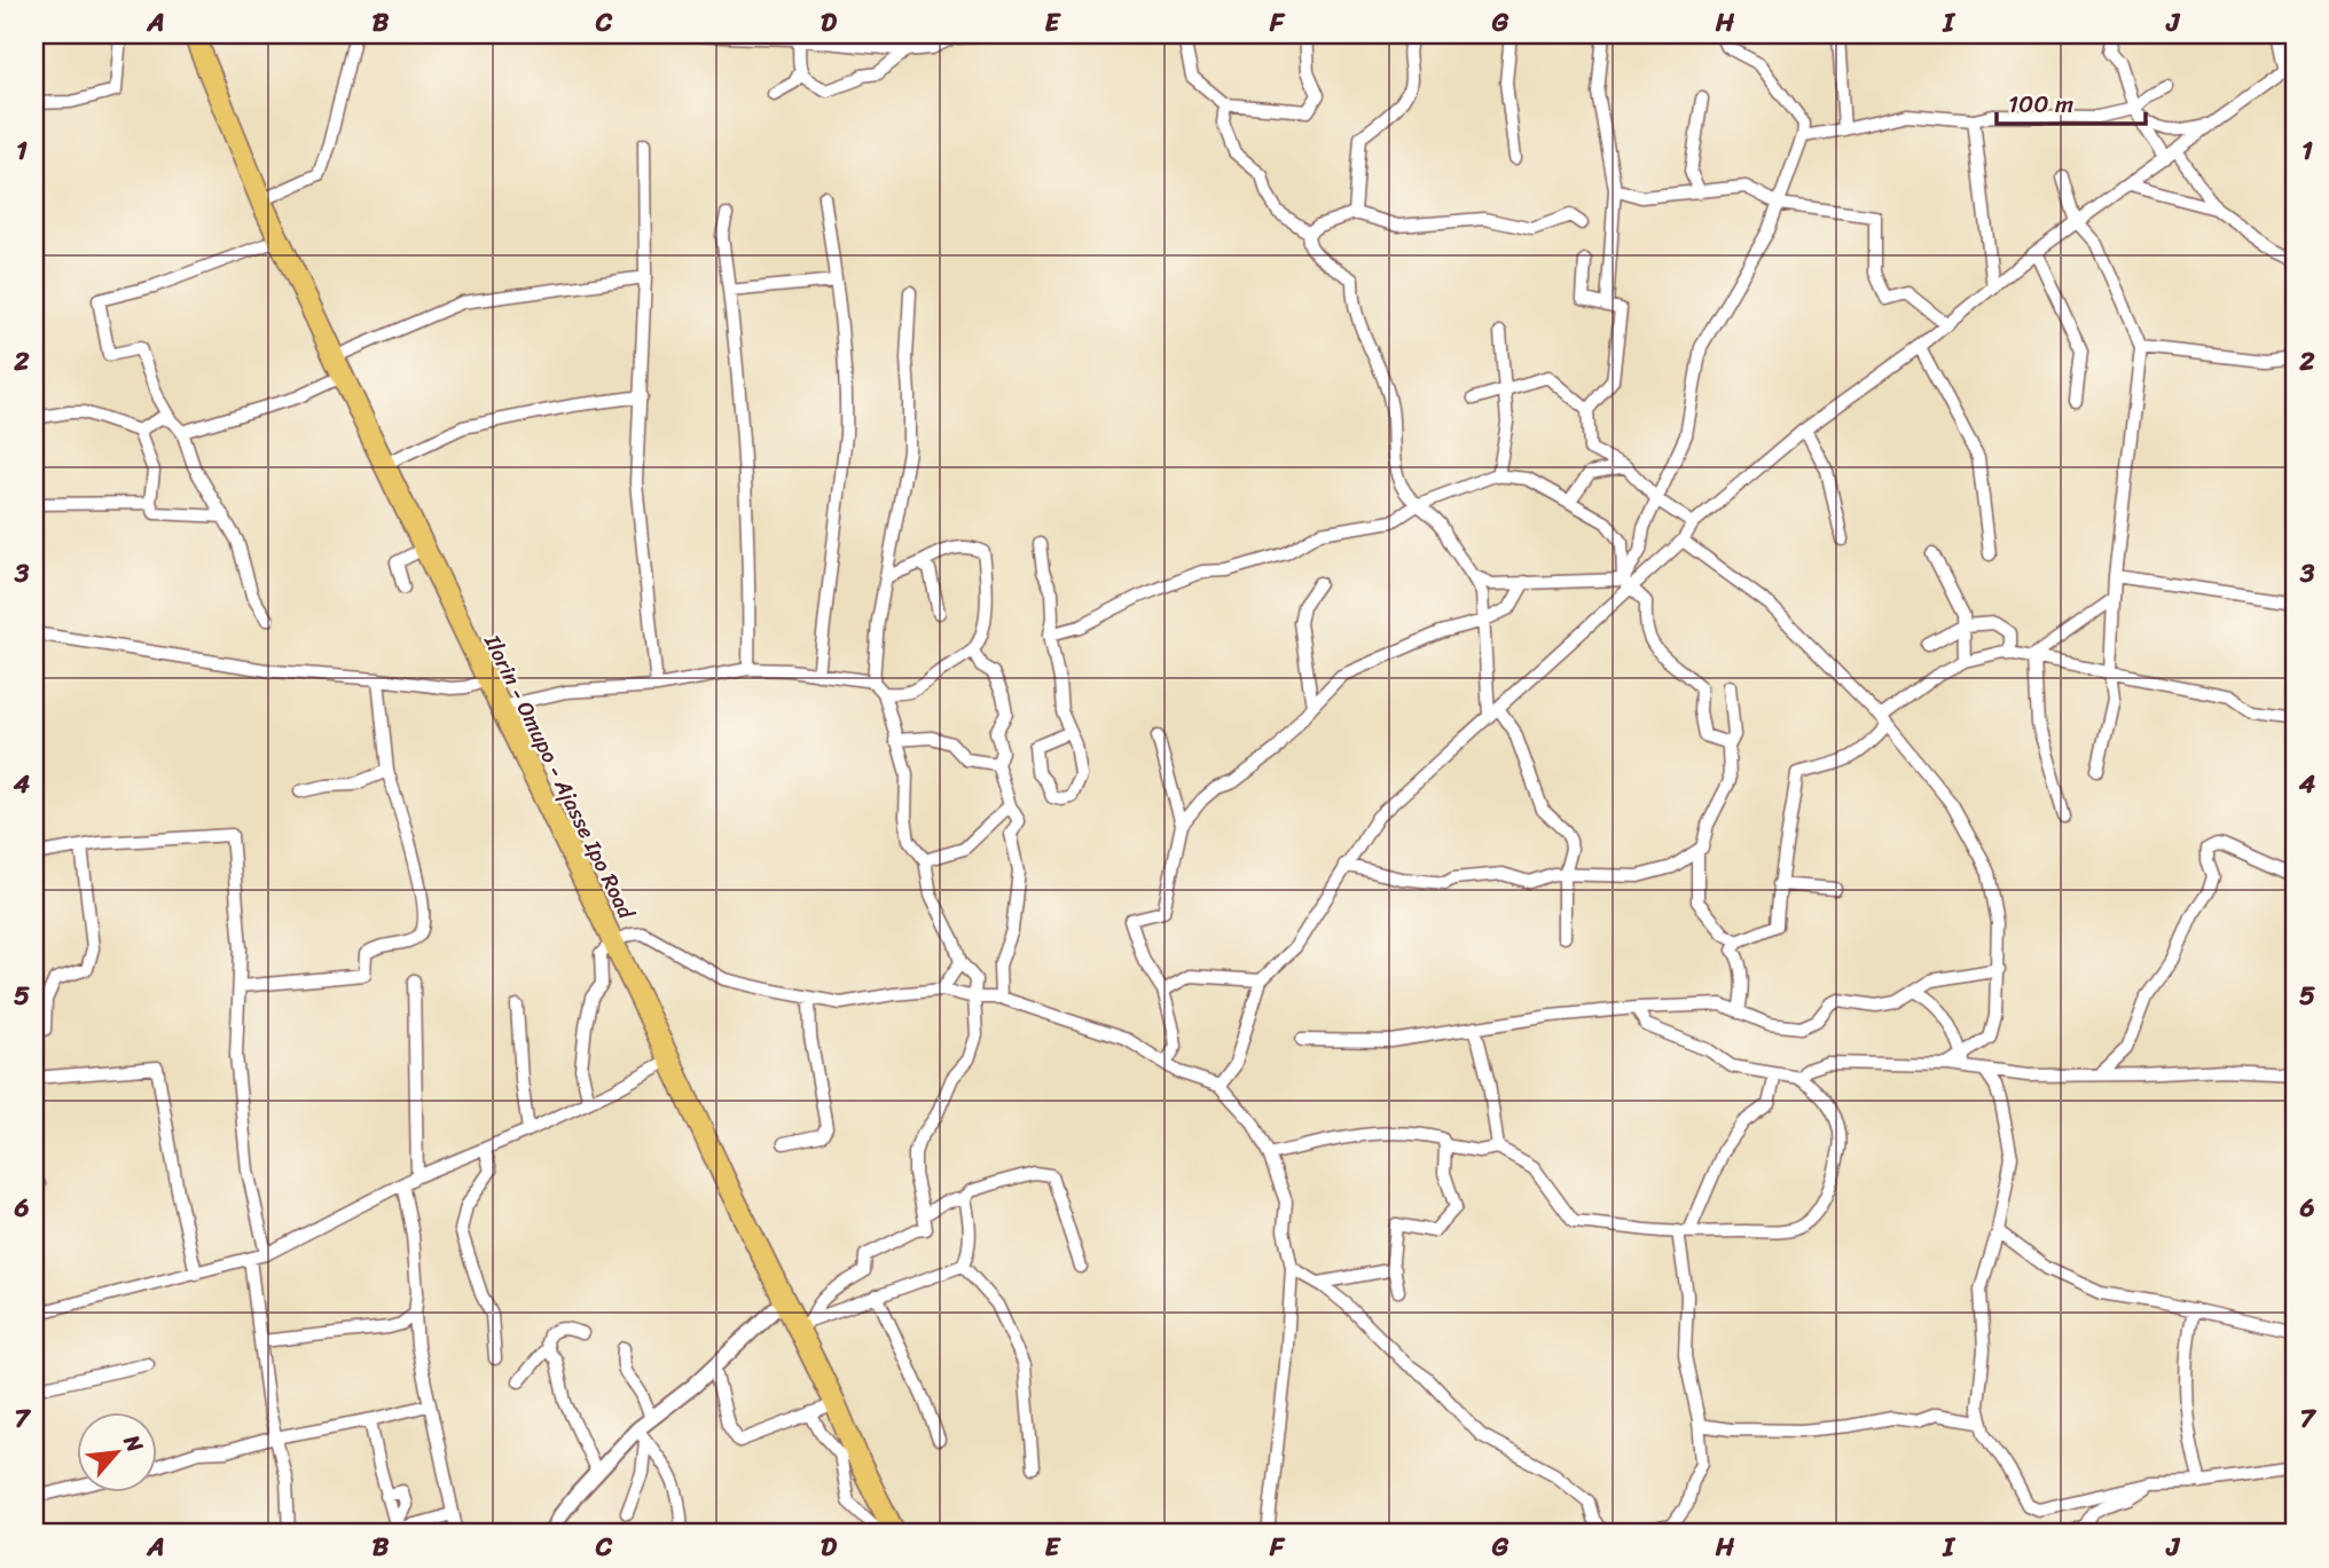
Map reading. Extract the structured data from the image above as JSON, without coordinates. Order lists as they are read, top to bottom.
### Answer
{
  "streets": {
    "highway": ["Ilorin - Omupo - Ajasse Ipo Road"]
  },
  "scale_bar": "100 m",
  "north": "top right",
  "grid": {
    "columns": [
      "A",
      "B",
      "C",
      "D",
      "E",
      "F",
      "G",
      "H",
      "I",
      "J"
    ],
    "rows": [
      "1",
      "2",
      "3",
      "4",
      "5",
      "6",
      "7"
    ]
  }
}
